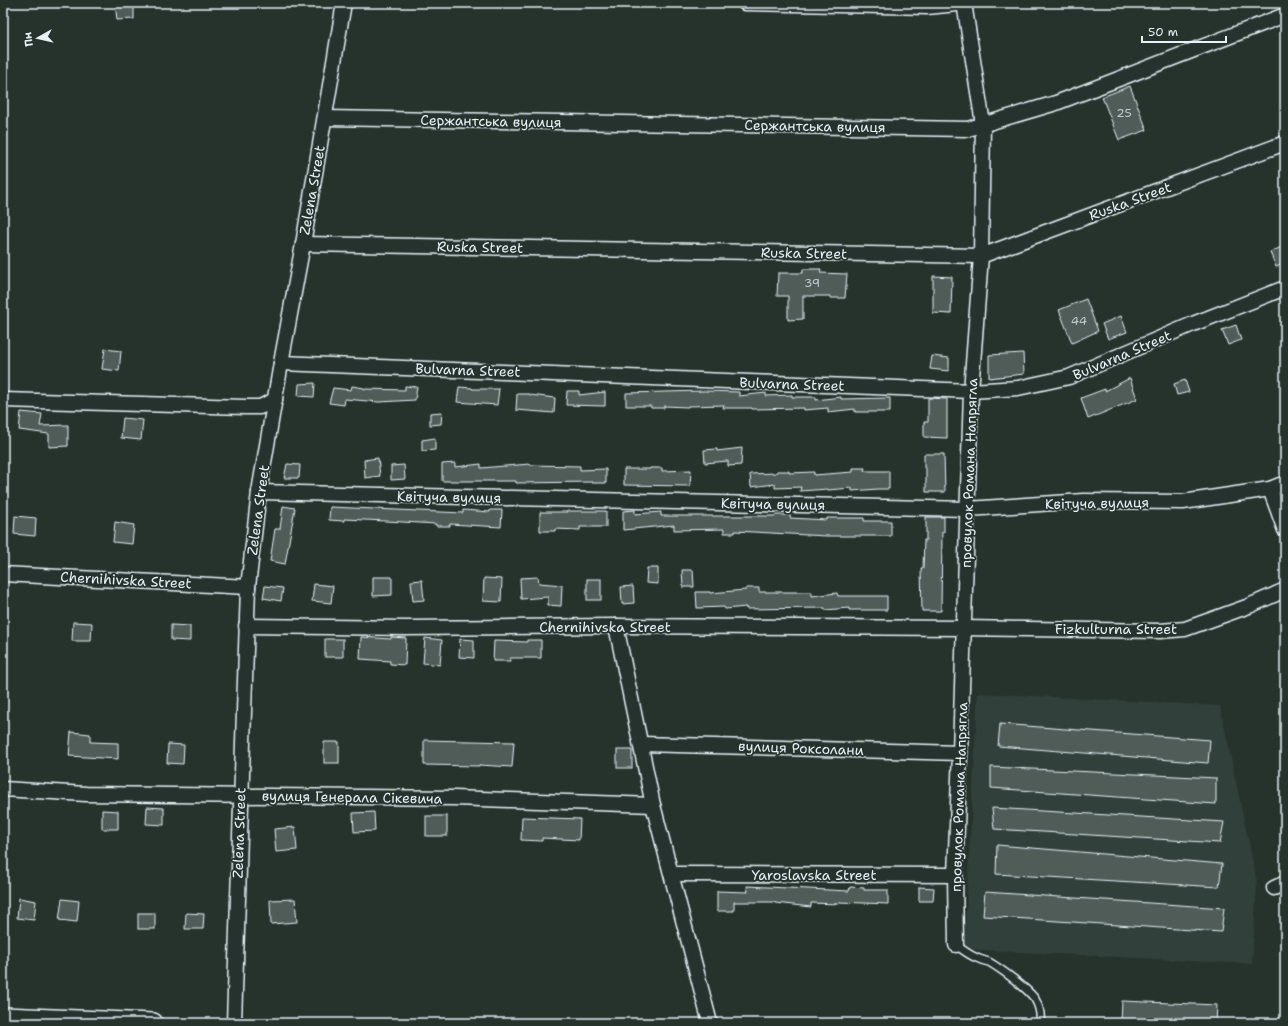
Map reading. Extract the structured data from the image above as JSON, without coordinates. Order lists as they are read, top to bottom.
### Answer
{
  "streets": {
    "street": [
      "Сержантська вулиця",
      "Zelena Street",
      "Ruska Street",
      "Bulvarna Street",
      "провулок Романа Напрягла",
      "Квітуча вулиця",
      "Chernihivska Street",
      "Fizkulturna Street",
      "вулиця Роксолани",
      "вулиця Генерала Сікевича",
      "Yaroslavska Street"
    ]
  },
  "crossings": [
    ["Сержантська вулиця", "Zelena Street"],
    ["Сержантська вулиця", "провулок Романа Напрягла"],
    ["Zelena Street", "Ruska Street"],
    ["Zelena Street", "Bulvarna Street"],
    ["Zelena Street", "Квітуча вулиця"],
    ["Zelena Street", "Chernihivska Street"],
    ["Zelena Street", "вулиця Генерала Сікевича"],
    ["Ruska Street", "провулок Романа Напрягла"],
    ["Bulvarna Street", "провулок Романа Напрягла"],
    ["провулок Романа Напрягла", "Квітуча вулиця"],
    ["провулок Романа Напрягла", "Chernihivska Street"],
    ["провулок Романа Напрягла", "Fizkulturna Street"],
    ["провулок Романа Напрягла", "вулиця Роксолани"],
    ["провулок Романа Напрягла", "Yaroslavska Street"],
    ["Chernihivska Street", "Fizkulturna Street"]
  ],
  "house_numbers": ["25", "39", "44"],
  "scale_bar": "50 m",
  "north": "left"
}
